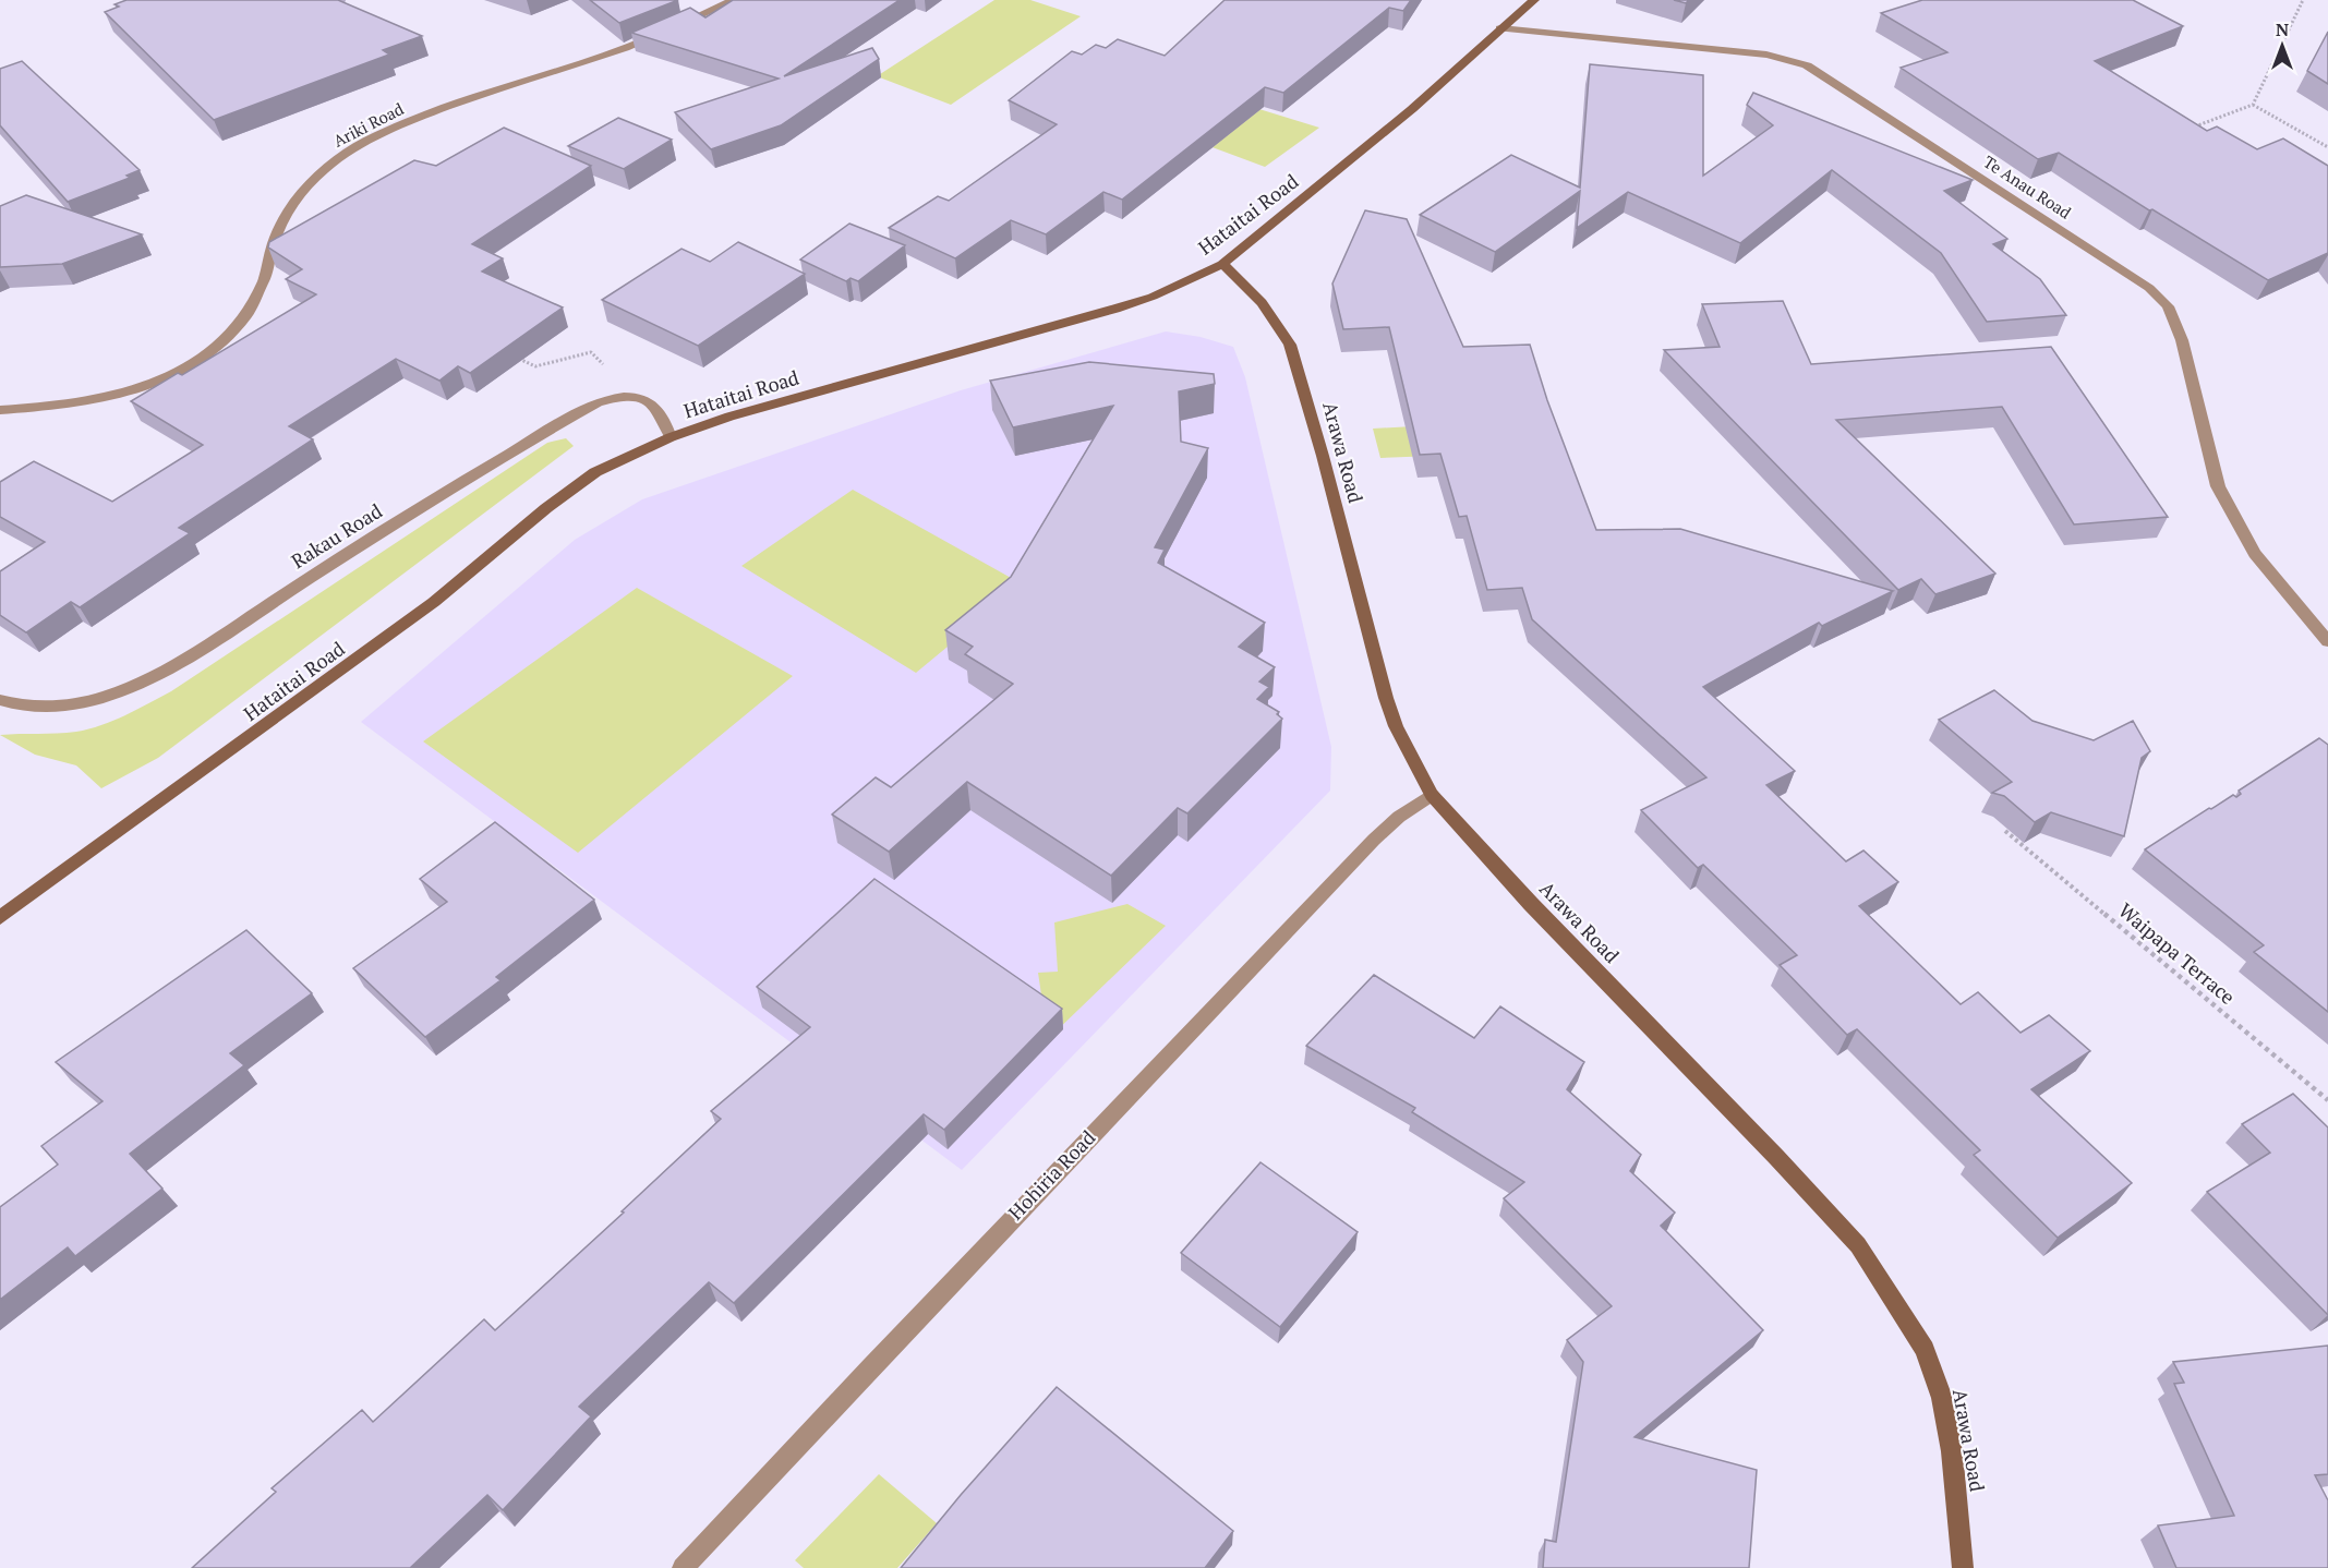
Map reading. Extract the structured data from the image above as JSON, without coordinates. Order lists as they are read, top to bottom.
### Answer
{
  "streets": {
    "street": [
      "Ariki Road",
      "Te Anau Road",
      "Hataitai Road",
      "Arawa Road",
      "Rakau Road",
      "Hohiria Road"
    ],
    "path": ["Waipapa Terrace"]
  },
  "crossings": [
    ["Te Anau Road", "Hataitai Road"],
    ["Hataitai Road", "Arawa Road"],
    ["Arawa Road", "Hohiria Road"]
  ],
  "north": "top"
}
